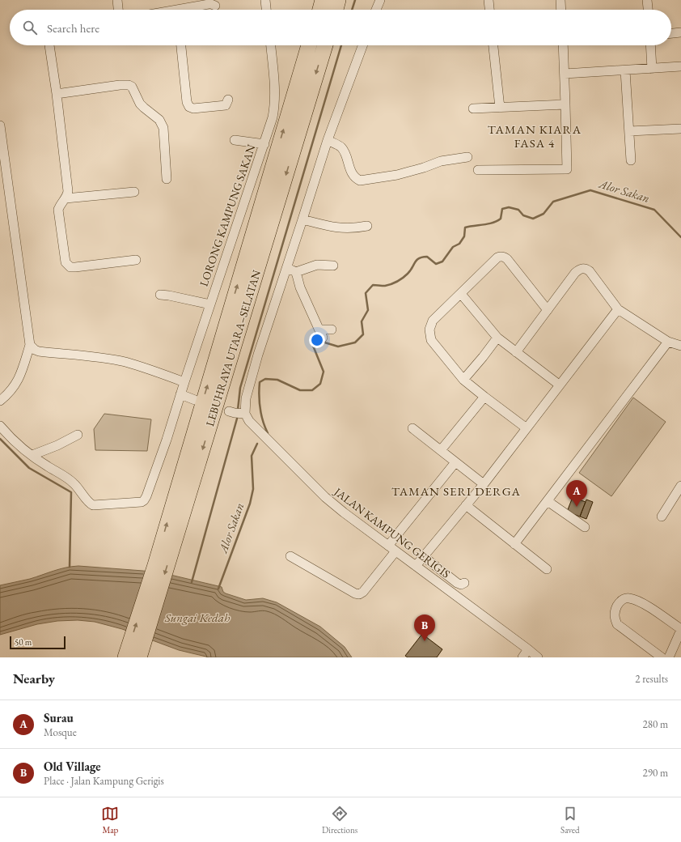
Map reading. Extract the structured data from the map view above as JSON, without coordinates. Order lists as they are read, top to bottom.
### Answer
{
  "streets": {
    "highway": ["LEBUHRAYA UTARA–SELATAN"],
    "street": ["LORONG KAMPUNG SAKAN", "JALAN KAMPUNG GERIGIS"]
  },
  "districts": ["TAMAN KIARA FASA 4", "TAMAN SERI DERGA"],
  "water": ["Alor Sakan", "Sungai Kedah"],
  "scale_bar": "50 m",
  "page": {
    "search": "Search here",
    "pins": ["A", "B"],
    "scale": "50 m",
    "heading": ["Nearby", "2 results"],
    "list": [
      {
        "mark": "A",
        "name": "Surau",
        "note": "Mosque",
        "value": "280 m"
      },
      {
        "mark": "B",
        "name": "Old Village",
        "note": "Place · Jalan Kampung Gerigis",
        "value": "290 m"
      }
    ],
    "nav": ["Map", "Directions", "Saved"]
  }
}
